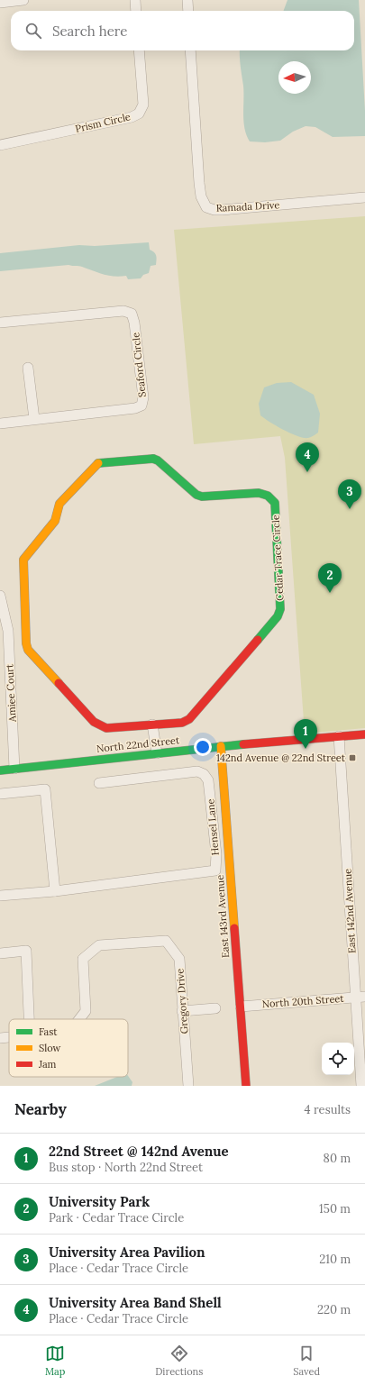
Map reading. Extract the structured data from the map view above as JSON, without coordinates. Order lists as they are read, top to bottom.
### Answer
{
  "streets": {
    "street": [
      "Prism Circle",
      "Ramada Drive",
      "Seaford Circle",
      "Cedar Trace Circle",
      "Amiee Court",
      "North 22nd Street",
      "Hensel Lane",
      "East 142nd Avenue",
      "East 143rd Avenue",
      "Gregory Drive",
      "North 20th Street"
    ]
  },
  "crossings": [
    ["Amiee Court", "North 22nd Street"],
    ["North 22nd Street", "East 142nd Avenue"],
    ["North 22nd Street", "East 143rd Avenue"],
    ["East 142nd Avenue", "North 20th Street"],
    ["East 143rd Avenue", "North 20th Street"]
  ],
  "places": {
    "transit": ["142nd Avenue @ 22nd Street"]
  },
  "legend": ["Fast", "Slow", "Jam"],
  "north": "left",
  "page": {
    "search": "Search here",
    "pins": [
      "4",
      "3",
      "2",
      "1"
    ],
    "heading": ["Nearby", "4 results"],
    "list": [
      {
        "mark": "1",
        "name": "22nd Street @ 142nd Avenue",
        "note": "Bus stop · North 22nd Street",
        "value": "80 m"
      },
      {
        "mark": "2",
        "name": "University Park",
        "note": "Park · Cedar Trace Circle",
        "value": "150 m"
      },
      {
        "mark": "3",
        "name": "University Area Pavilion",
        "note": "Place · Cedar Trace Circle",
        "value": "210 m"
      },
      {
        "mark": "4",
        "name": "University Area Band Shell",
        "note": "Place · Cedar Trace Circle",
        "value": "220 m"
      }
    ],
    "nav": ["Map", "Directions", "Saved"]
  }
}
